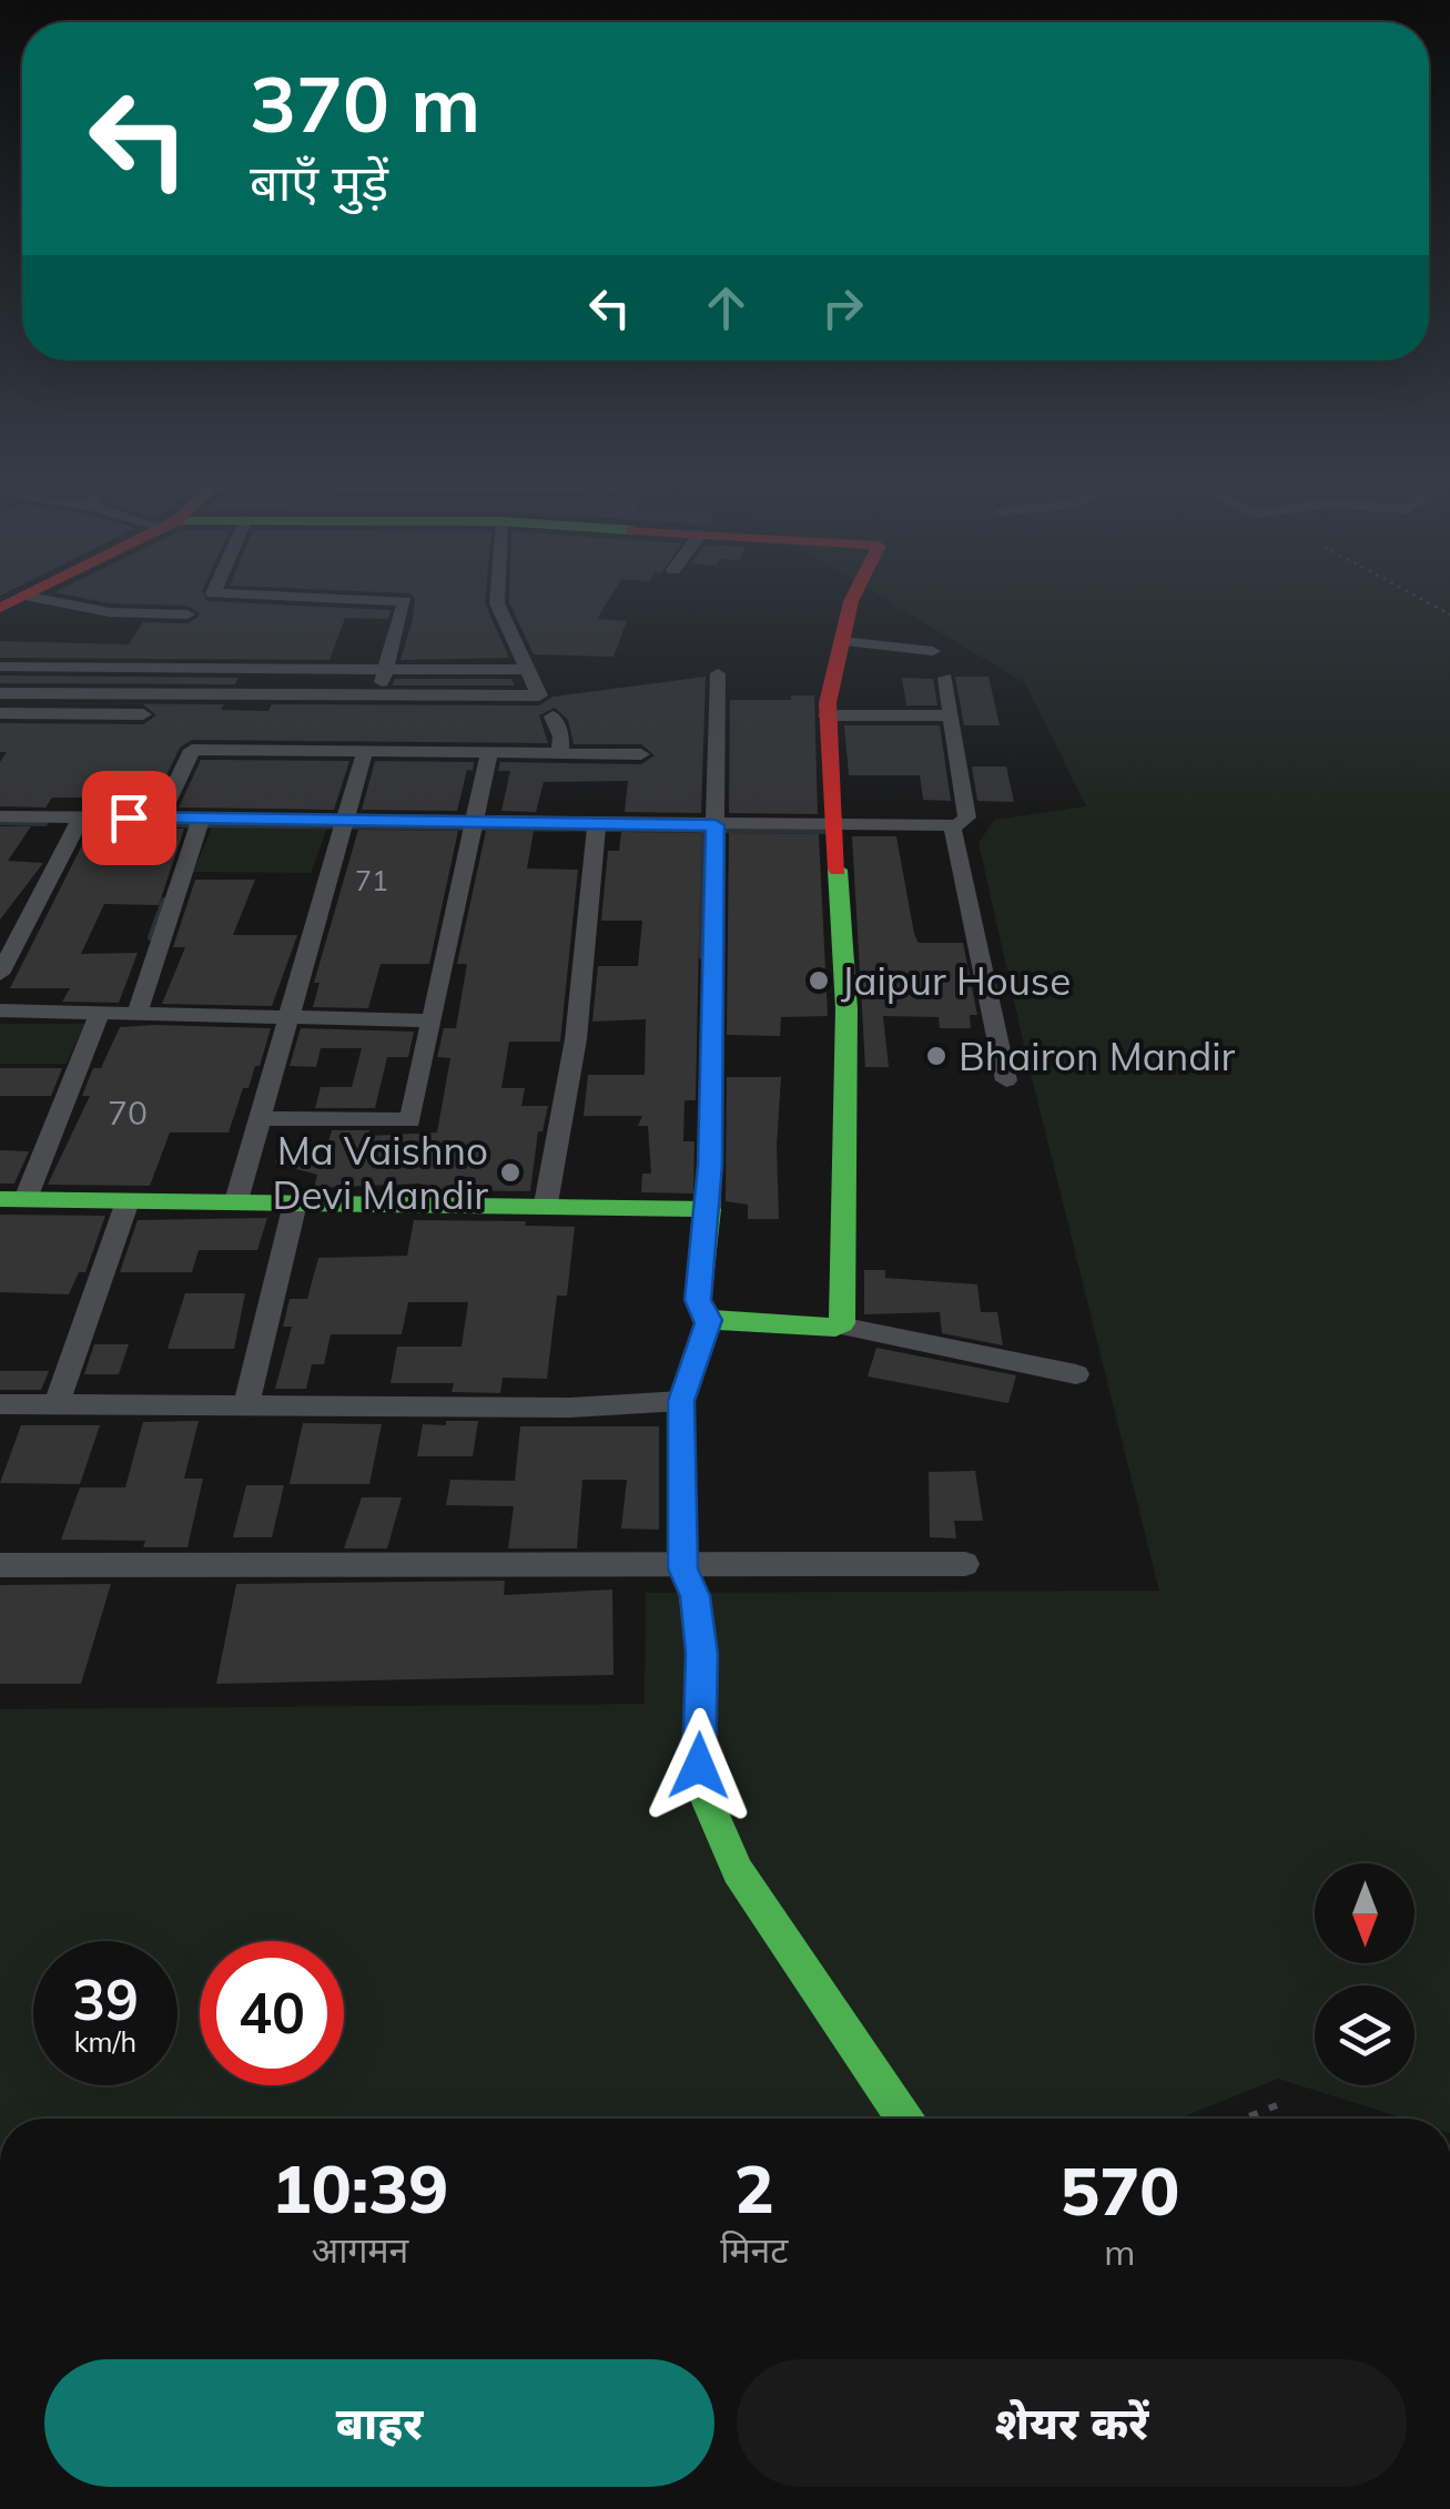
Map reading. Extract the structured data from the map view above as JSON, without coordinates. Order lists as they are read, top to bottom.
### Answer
{
  "places": ["Jaipur House", "Bhairon Mandir", "Ma Vaishno Devi Mandir"],
  "house_numbers": ["71", "70"],
  "north": "bottom",
  "page": {
    "turn": ["370 m", "बाएँ मुड़ें"],
    "speed": "39 km/h",
    "limit": "40",
    "eta": [
      "10:39",
      "आगमन",
      "2",
      "मिनट",
      "570",
      "m"
    ],
    "buttons": ["बाहर", "शेयर करें"]
  }
}
